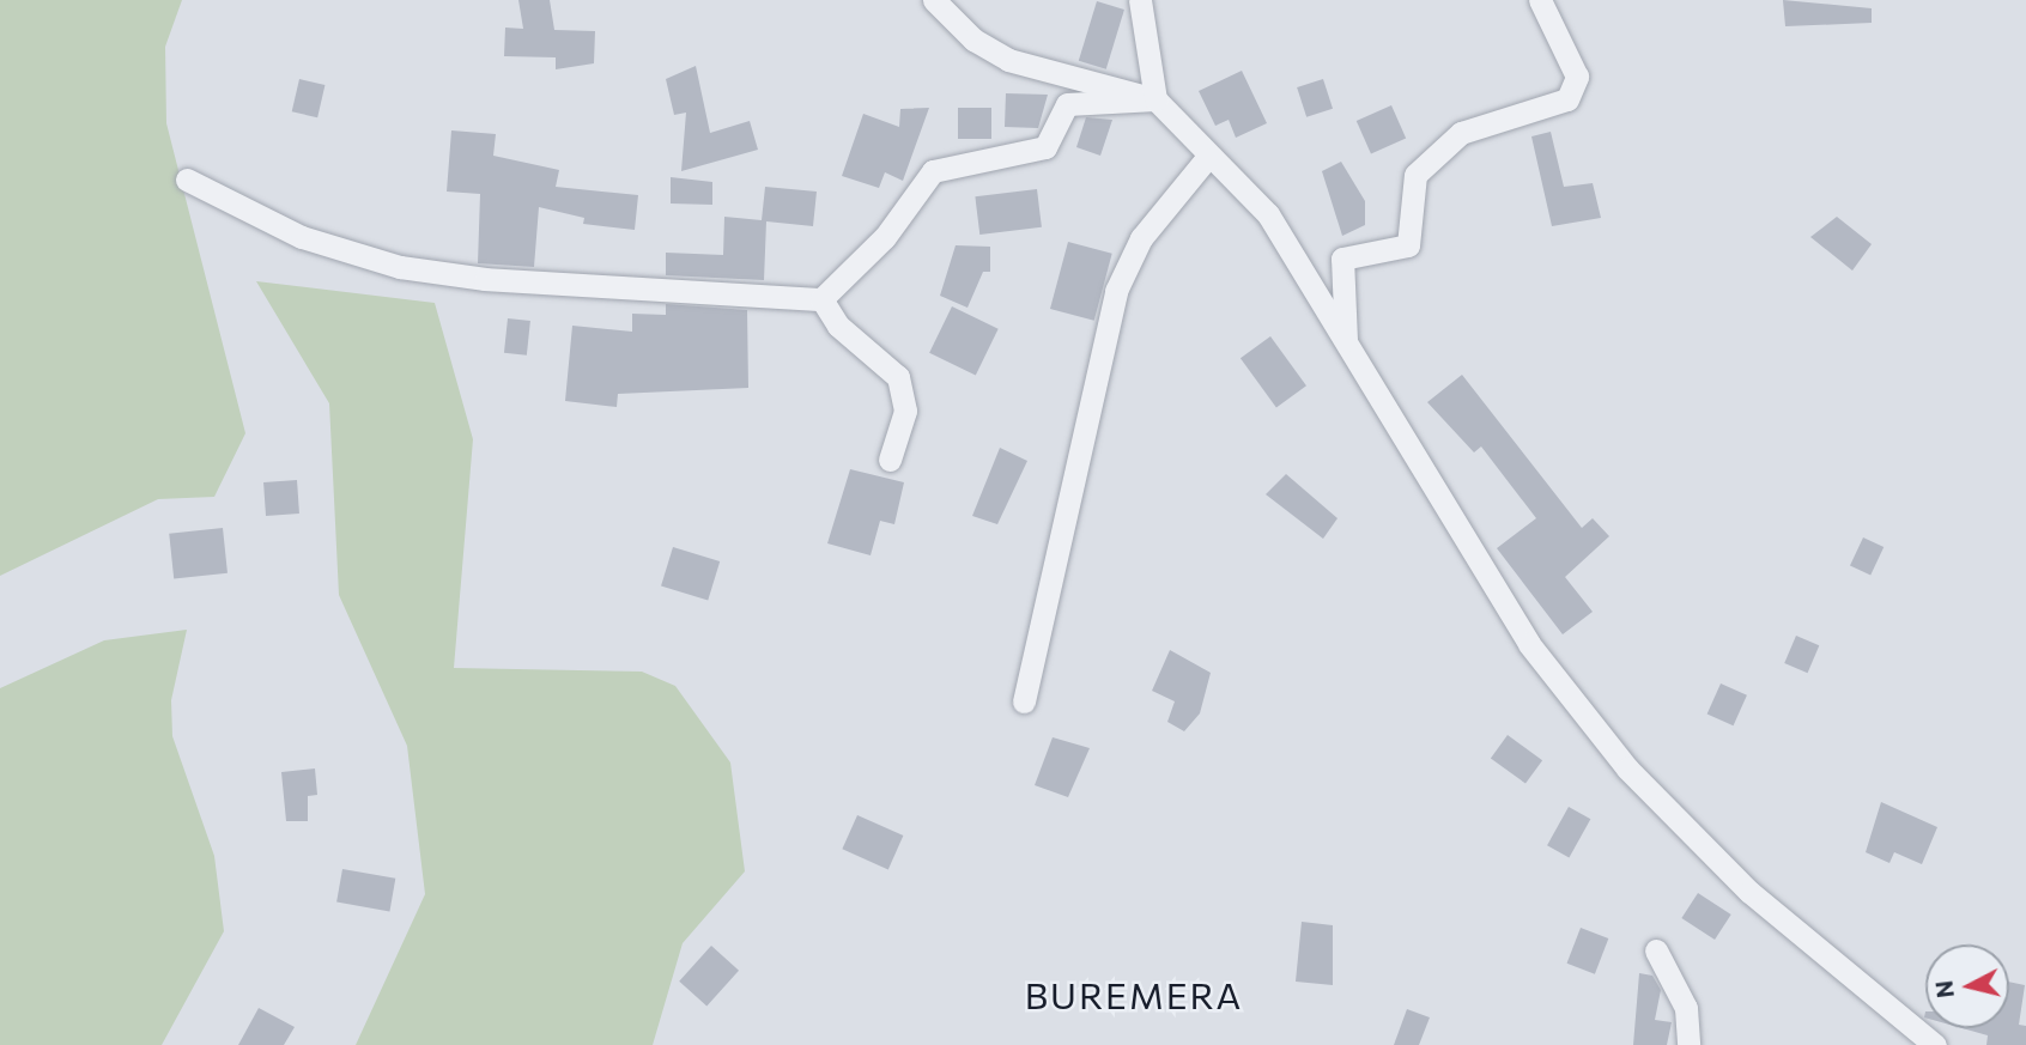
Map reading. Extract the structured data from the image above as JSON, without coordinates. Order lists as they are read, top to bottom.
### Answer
{
  "districts": ["BUREMERA"],
  "north": "left"
}
